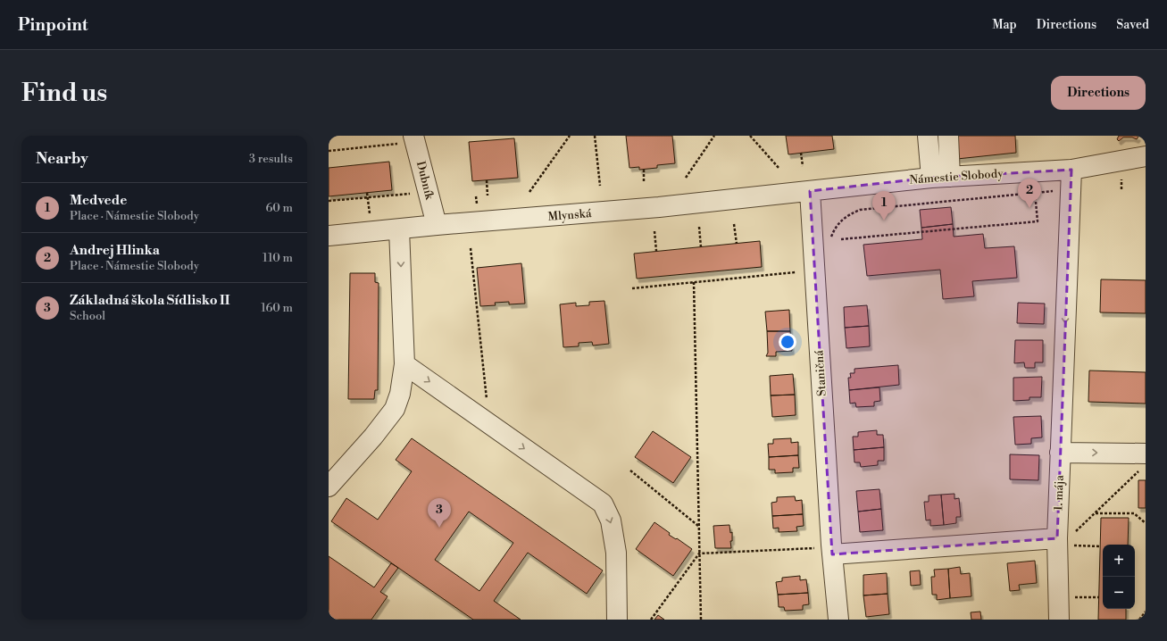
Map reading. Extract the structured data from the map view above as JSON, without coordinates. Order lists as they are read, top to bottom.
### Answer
{
  "streets": {
    "street": [
      "Námestie Slobody",
      "Dubník",
      "Mlynská",
      "Staničná",
      "1. mája"
    ]
  },
  "crossings": [
    ["Námestie Slobody", "Mlynská"],
    ["Námestie Slobody", "Staničná"],
    ["Námestie Slobody", "1. mája"],
    ["Dubník", "Mlynská"],
    ["Mlynská", "Staničná"]
  ],
  "one_way": ["1. mája"],
  "page": {
    "header": "Pinpoint",
    "nav": ["Map", "Directions", "Saved"],
    "buttons": "Directions",
    "title": "Find us",
    "heading": ["Nearby", "3 results"],
    "pins": ["2", "1", "3"],
    "list": [
      {
        "mark": "1",
        "name": "Medvede",
        "note": "Place · Námestie Slobody",
        "value": "60 m"
      },
      {
        "mark": "2",
        "name": "Andrej Hlinka",
        "note": "Place · Námestie Slobody",
        "value": "110 m"
      },
      {
        "mark": "3",
        "name": "Základná škola Sídlisko II",
        "note": "School",
        "value": "160 m"
      }
    ],
    "map_buttons": ["+", "−"]
  }
}
